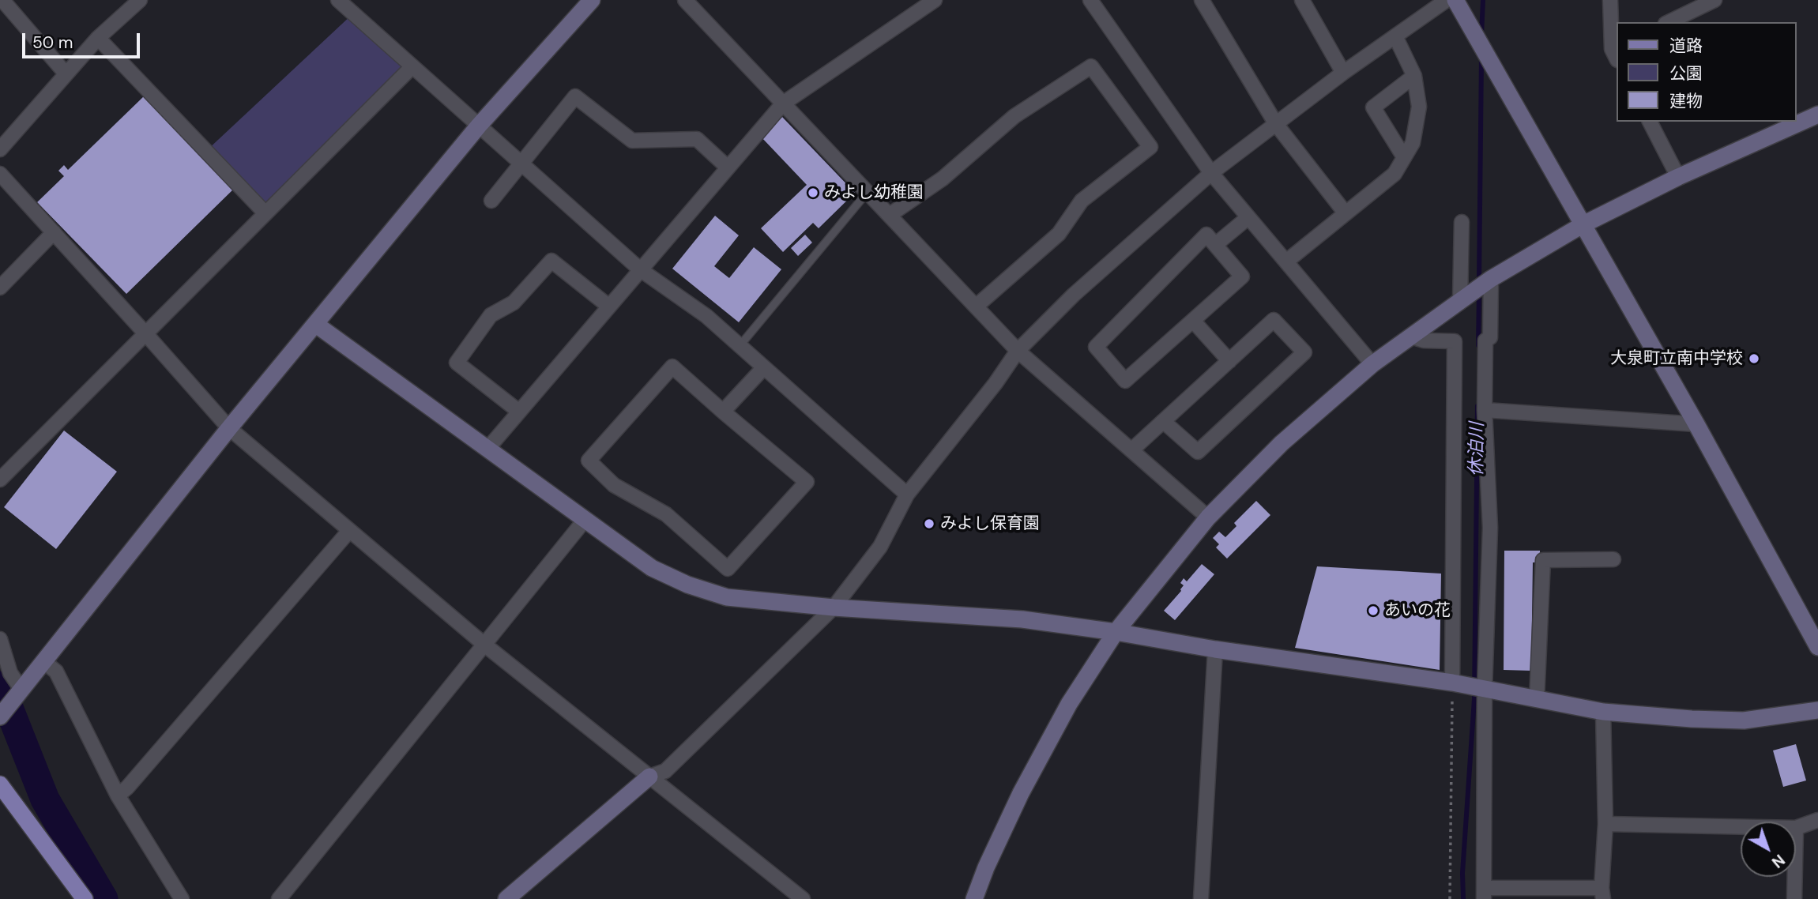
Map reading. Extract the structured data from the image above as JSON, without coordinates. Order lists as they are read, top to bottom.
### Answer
{
  "water": ["休泊川"],
  "places": [
    "みよし幼稚園",
    "大泉町立南中学校",
    "みよし保育園",
    "あいの花"
  ],
  "legend": ["道路", "公園", "建物"],
  "scale_bar": "50 m",
  "north": "bottom right"
}
